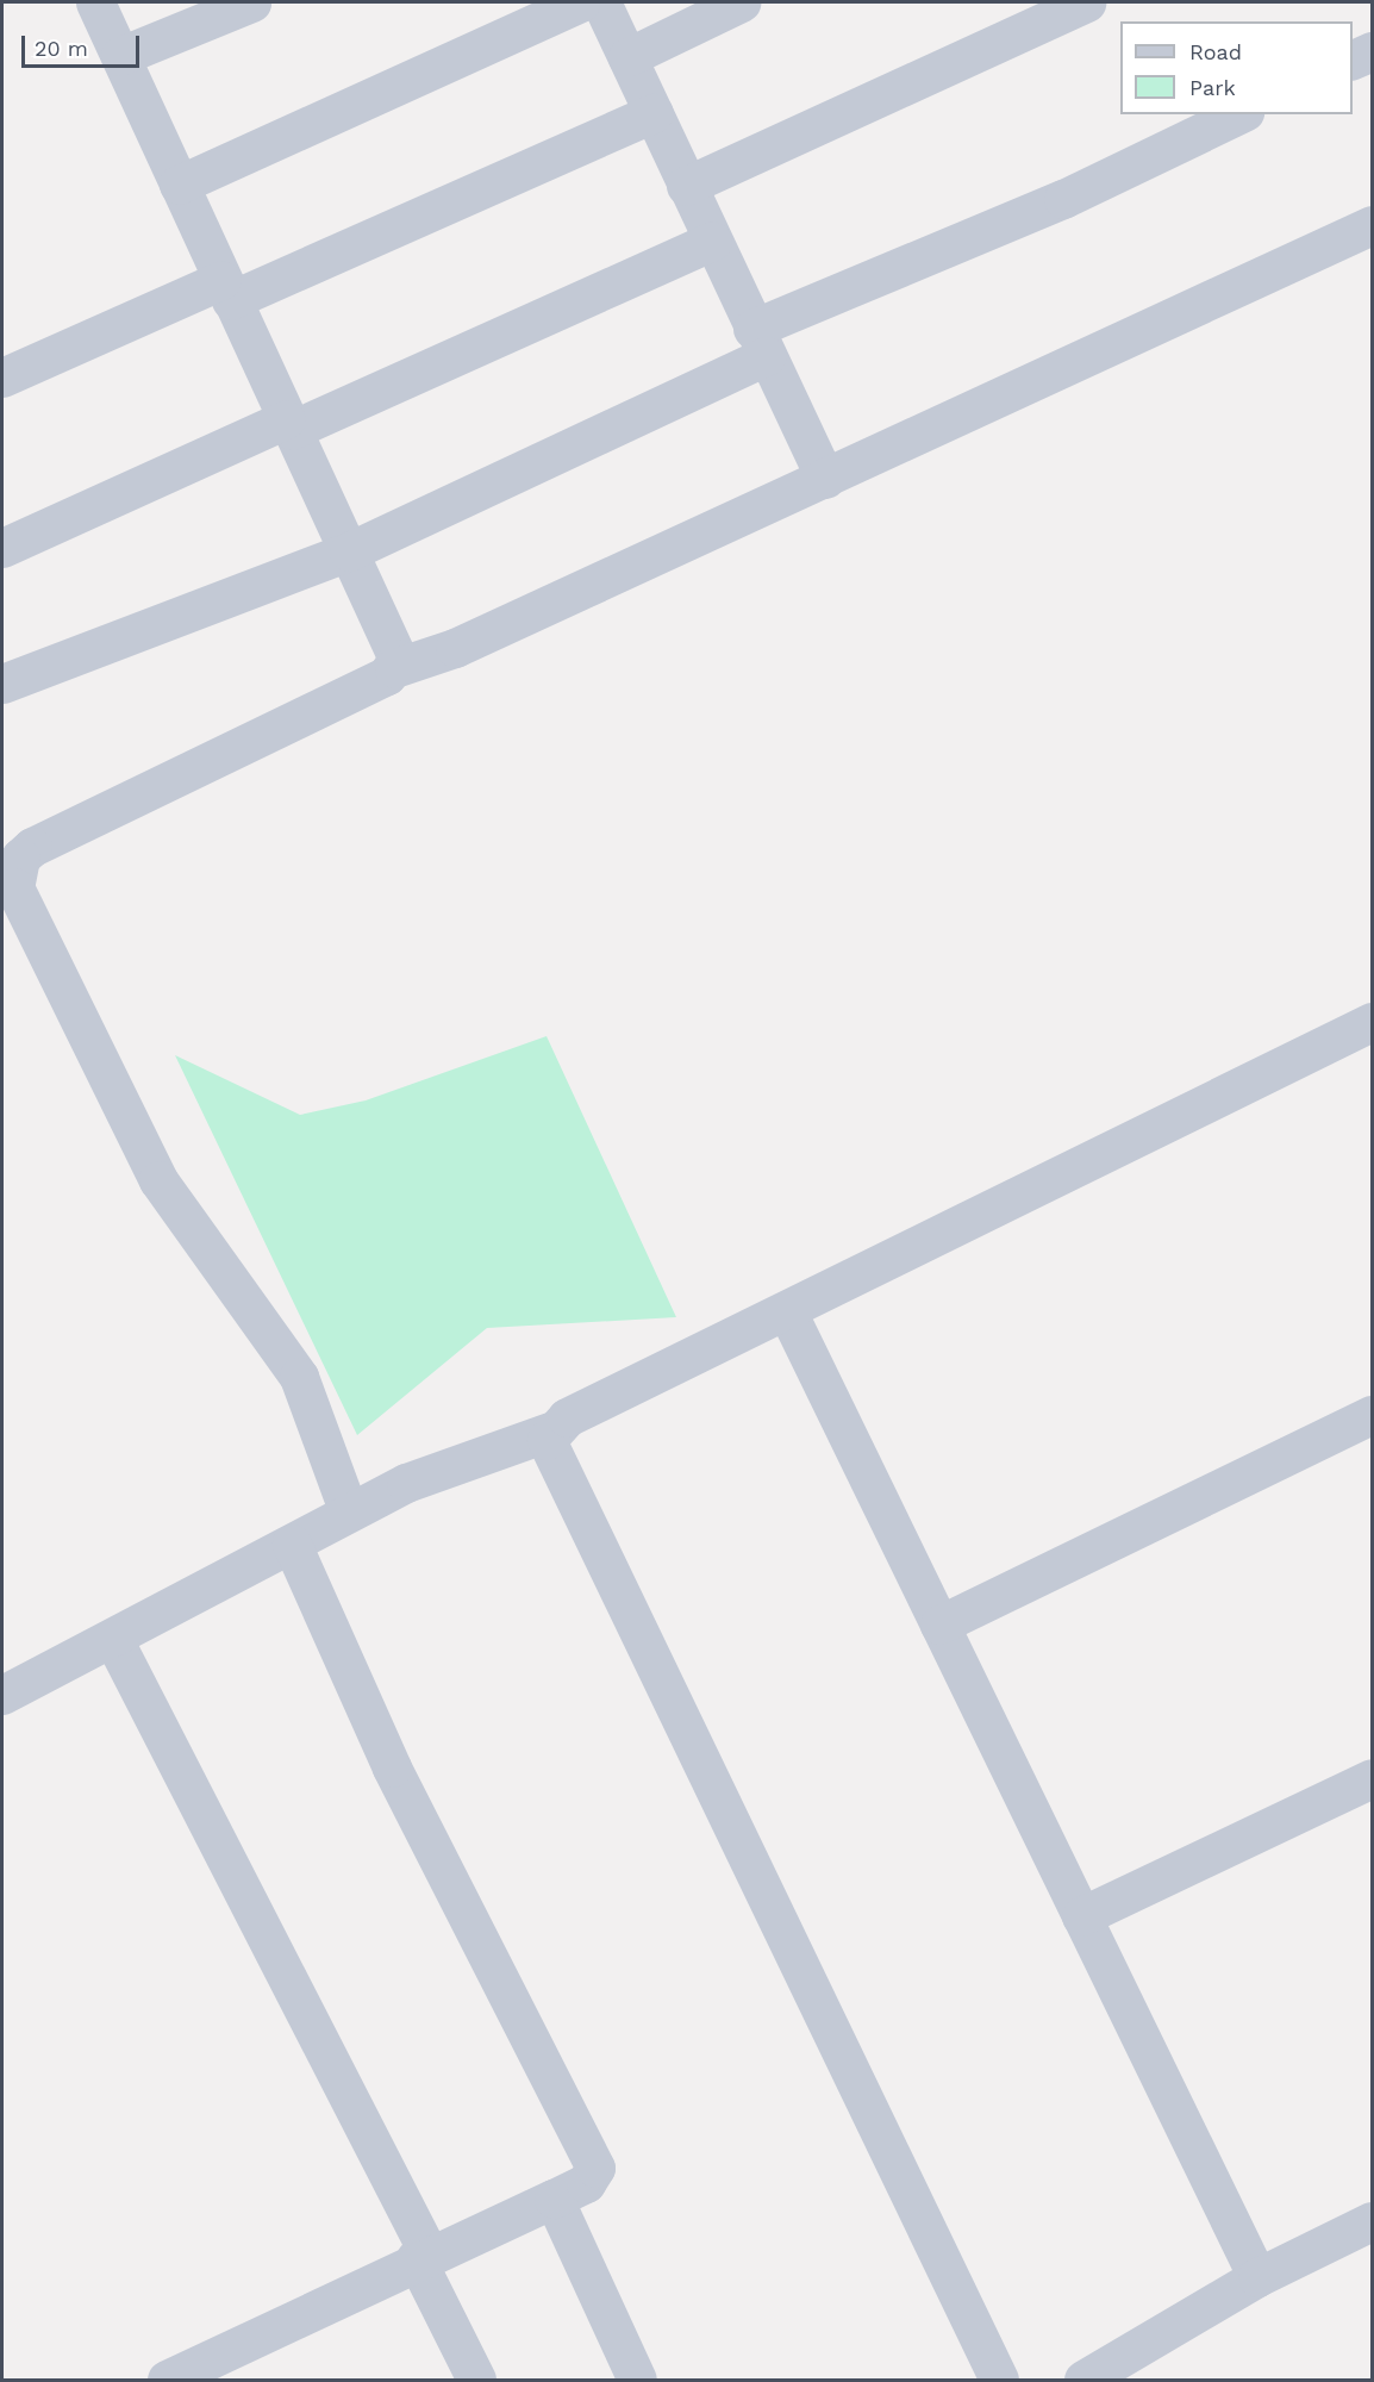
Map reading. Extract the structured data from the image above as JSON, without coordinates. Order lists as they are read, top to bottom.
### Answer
{
  "legend": ["Road", "Park"],
  "scale_bar": "20 m"
}
